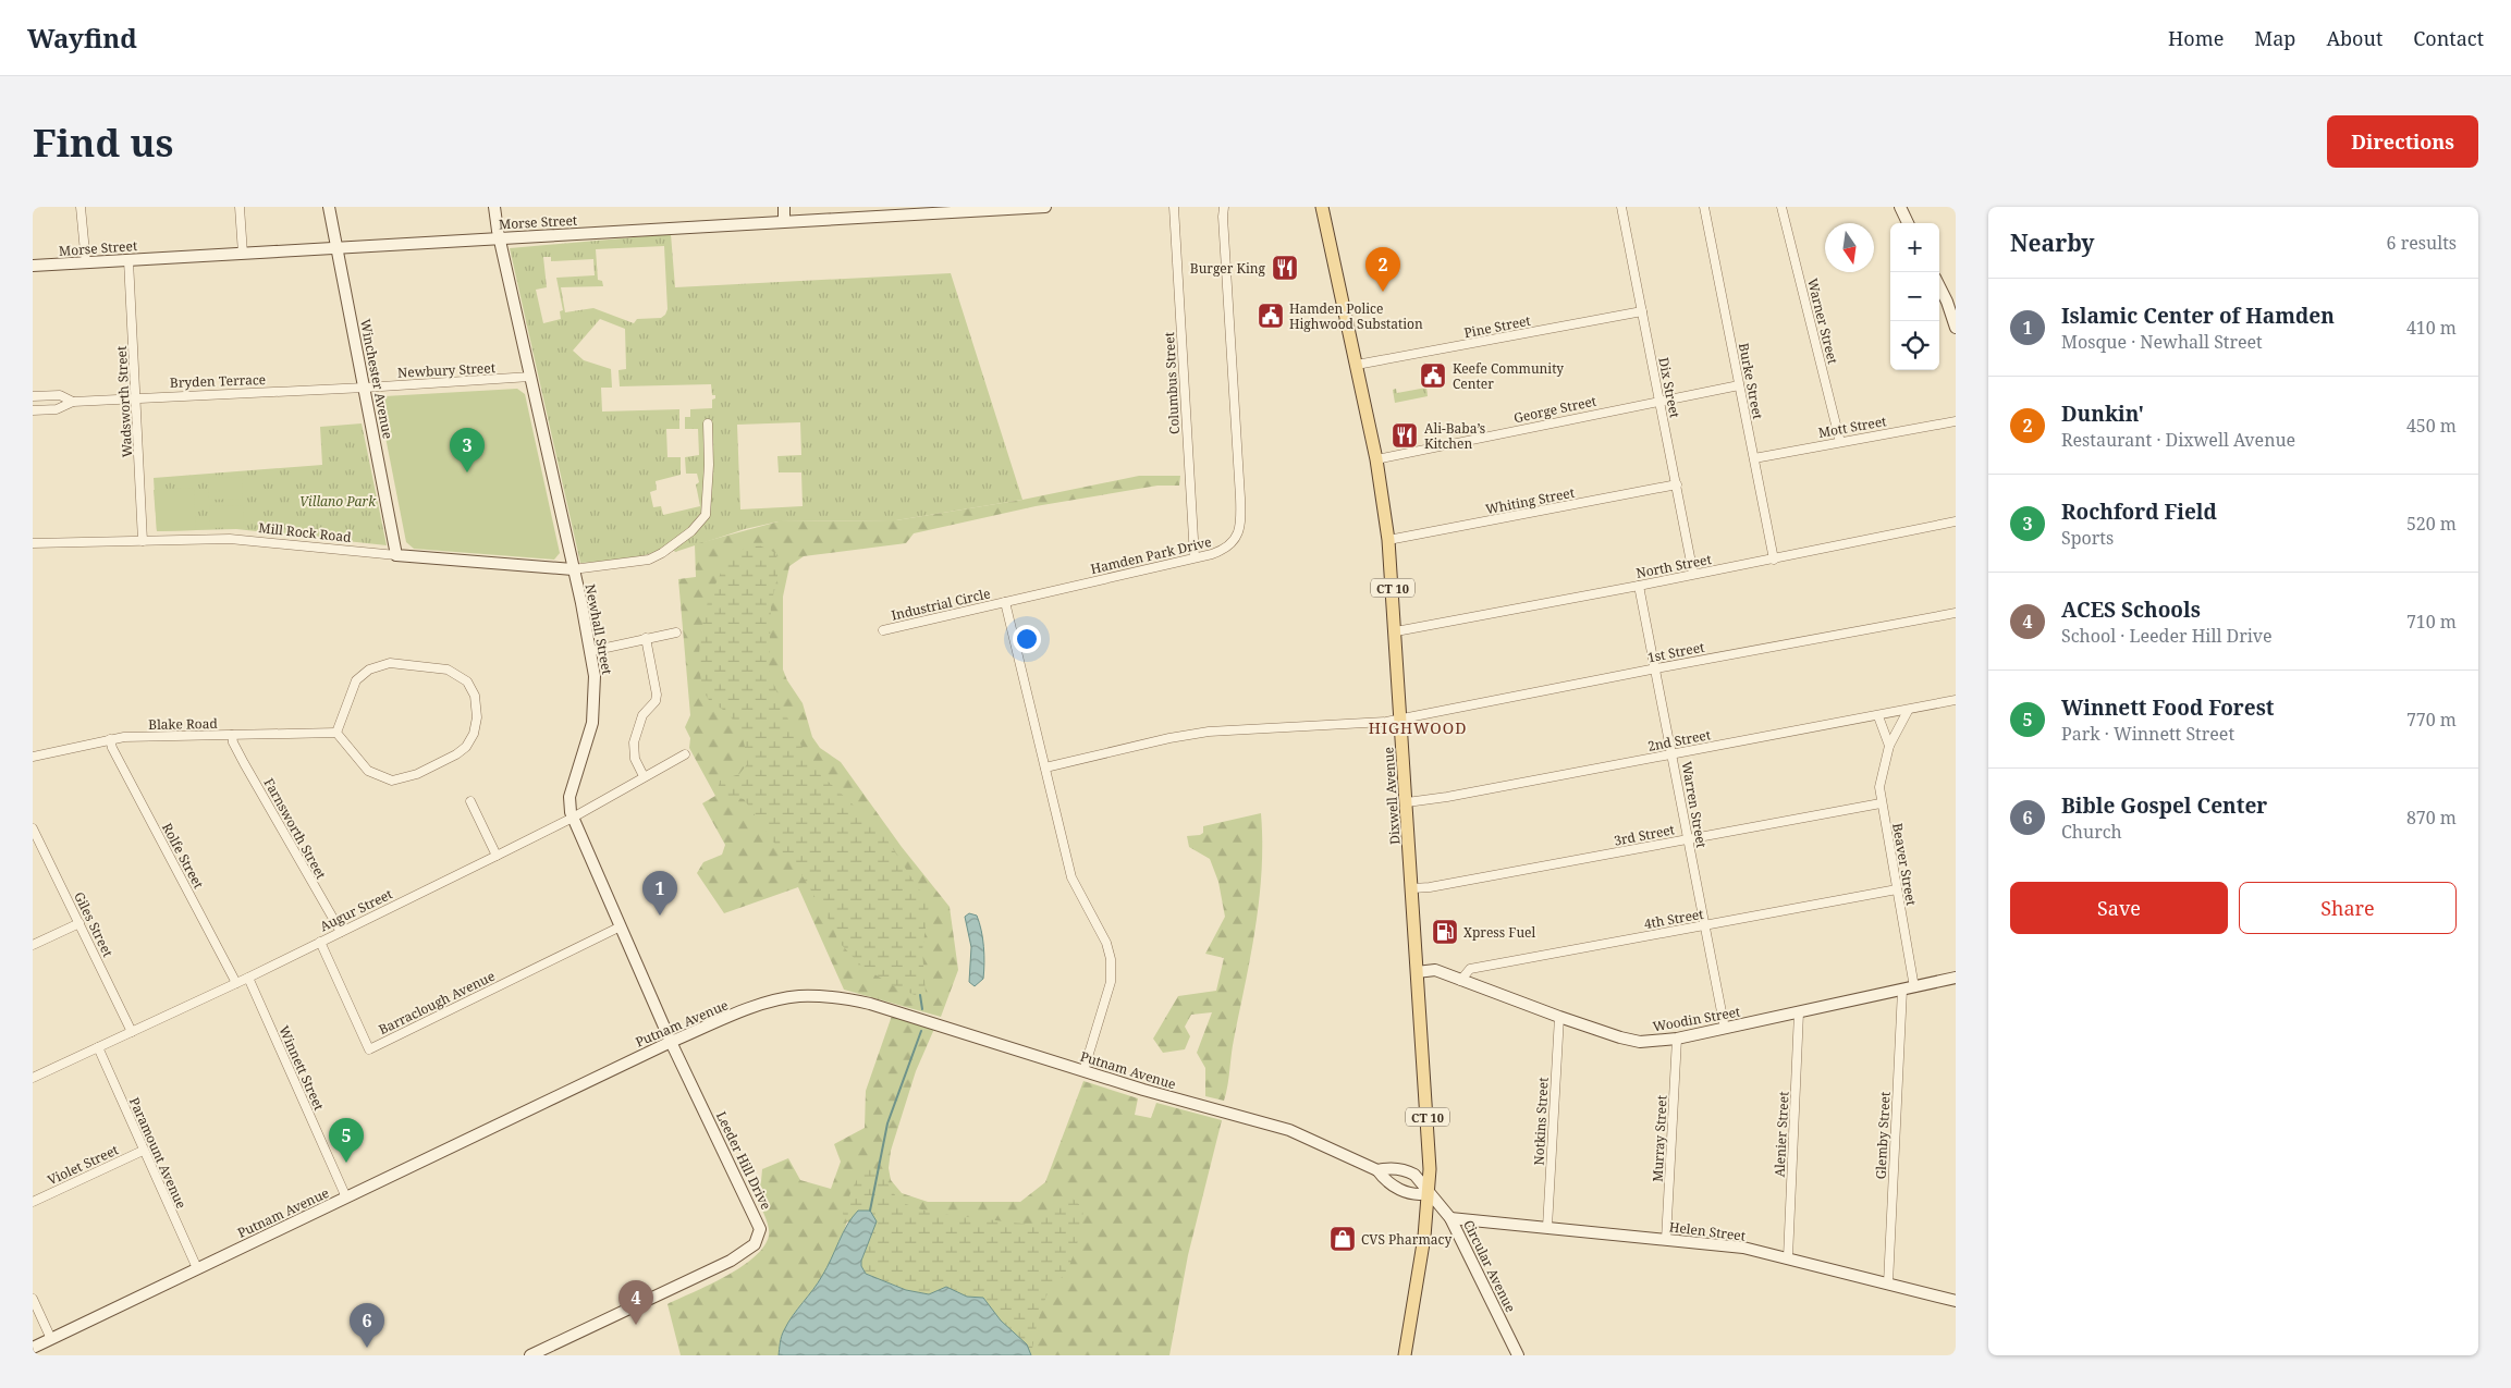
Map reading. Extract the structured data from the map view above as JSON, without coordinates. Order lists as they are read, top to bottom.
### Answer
{
  "streets": {
    "main road": [
      "Morse Street",
      "Winchester Avenue",
      "Mill Rock Road",
      "CT 10",
      "Newhall Street",
      "Dixwell Avenue",
      "Woodin Street",
      "Putnam Avenue",
      "Leeder Hill Drive",
      "Helen Street",
      "Circular Avenue"
    ],
    "street": [
      "Warner Street",
      "Pine Street",
      "Newbury Street",
      "Bryden Terrace",
      "Burke Street",
      "Columbus Street",
      "Dix Street",
      "Wadsworth Street",
      "George Street",
      "Mott Street",
      "Whiting Street",
      "Hamden Park Drive",
      "North Street",
      "Industrial Circle",
      "1st Street",
      "Blake Road",
      "2nd Street",
      "Warren Street",
      "Farnsworth Street",
      "3rd Street",
      "Rolfe Street",
      "Beaver Street",
      "Augur Street",
      "4th Street",
      "Giles Street",
      "Barraclough Avenue",
      "Winnett Street",
      "Notkins Street",
      "Alenier Street",
      "Glemby Street",
      "Murray Street",
      "Paramount Avenue",
      "Violet Street"
    ]
  },
  "crossings": [
    ["Morse Street", "Winchester Avenue"],
    ["Morse Street", "Wadsworth Street"],
    ["Morse Street", "Newhall Street"],
    ["Warner Street", "Mott Street"],
    ["Pine Street", "Dix Street"],
    ["Pine Street", "Dixwell Avenue"],
    ["Newbury Street", "Winchester Avenue"],
    ["Newbury Street", "Bryden Terrace"],
    ["Newbury Street", "Newhall Street"],
    ["Winchester Avenue", "Bryden Terrace"],
    ["Winchester Avenue", "Mill Rock Road"],
    ["Bryden Terrace", "Wadsworth Street"],
    ["Burke Street", "George Street"],
    ["Burke Street", "Mott Street"],
    ["Burke Street", "North Street"],
    ["Columbus Street", "Hamden Park Drive"],
    ["Dix Street", "George Street"],
    ["Dix Street", "Whiting Street"],
    ["Dix Street", "North Street"],
    ["Wadsworth Street", "Mill Rock Road"],
    ["George Street", "Dixwell Avenue"],
    ["Whiting Street", "Dixwell Avenue"],
    ["Mill Rock Road", "Newhall Street"],
    ["Hamden Park Drive", "Industrial Circle"],
    ["North Street", "Dixwell Avenue"],
    ["North Street", "Warren Street"],
    ["Newhall Street", "Augur Street"],
    ["Newhall Street", "Barraclough Avenue"],
    ["Newhall Street", "Putnam Avenue"],
    ["Newhall Street", "Leeder Hill Drive"],
    ["1st Street", "Dixwell Avenue"],
    ["1st Street", "Warren Street"],
    ["Blake Road", "Farnsworth Street"],
    ["Blake Road", "Rolfe Street"],
    ["2nd Street", "Dixwell Avenue"],
    ["2nd Street", "Warren Street"],
    ["2nd Street", "Beaver Street"],
    ["Dixwell Avenue", "3rd Street"],
    ["Dixwell Avenue", "Woodin Street"],
    ["Dixwell Avenue", "Putnam Avenue"],
    ["Dixwell Avenue", "Circular Avenue"],
    ["Warren Street", "3rd Street"],
    ["Warren Street", "4th Street"],
    ["Warren Street", "Woodin Street"],
    ["Farnsworth Street", "Augur Street"],
    ["3rd Street", "Beaver Street"],
    ["Rolfe Street", "Augur Street"],
    ["Beaver Street", "4th Street"],
    ["Beaver Street", "Woodin Street"],
    ["Augur Street", "Giles Street"],
    ["Augur Street", "Barraclough Avenue"],
    ["Augur Street", "Winnett Street"],
    ["Augur Street", "Paramount Avenue"],
    ["4th Street", "Woodin Street"],
    ["Woodin Street", "Notkins Street"],
    ["Woodin Street", "Alenier Street"],
    ["Woodin Street", "Glemby Street"],
    ["Woodin Street", "Murray Street"],
    ["Putnam Avenue", "Winnett Street"],
    ["Putnam Avenue", "Paramount Avenue"],
    ["Putnam Avenue", "Leeder Hill Drive"],
    ["Putnam Avenue", "Circular Avenue"],
    ["Notkins Street", "Helen Street"],
    ["Alenier Street", "Helen Street"],
    ["Glemby Street", "Helen Street"],
    ["Murray Street", "Helen Street"],
    ["Paramount Avenue", "Violet Street"],
    ["Helen Street", "Circular Avenue"]
  ],
  "districts": ["HIGHWOOD"],
  "parks": ["Villano Park"],
  "places": {
    "restaurant": ["Burger King", "Ali-Baba’s Kitchen"],
    "public building": ["Hamden Police Highwood Substation", "Keefe Community Center"],
    "fuel station": ["Xpress Fuel"],
    "shop": ["CVS Pharmacy"]
  },
  "north": "bottom",
  "page": {
    "header": "Wayfind",
    "nav": [
      "Home",
      "Map",
      "About",
      "Contact"
    ],
    "buttons": [
      "Directions",
      ["Save", "Share"]
    ],
    "title": "Find us",
    "heading": ["Nearby", "6 results"],
    "map_buttons": ["+", "−"],
    "pins": [
      "2",
      "3",
      "1",
      "5",
      "4",
      "6"
    ],
    "list": [
      {
        "mark": "1",
        "name": "Islamic Center of Hamden",
        "note": "Mosque · Newhall Street",
        "value": "410 m"
      },
      {
        "mark": "2",
        "name": "Dunkin'",
        "note": "Restaurant · Dixwell Avenue",
        "value": "450 m"
      },
      {
        "mark": "3",
        "name": "Rochford Field",
        "note": "Sports",
        "value": "520 m"
      },
      {
        "mark": "4",
        "name": "ACES Schools",
        "note": "School · Leeder Hill Drive",
        "value": "710 m"
      },
      {
        "mark": "5",
        "name": "Winnett Food Forest",
        "note": "Park · Winnett Street",
        "value": "770 m"
      },
      {
        "mark": "6",
        "name": "Bible Gospel Center",
        "note": "Church",
        "value": "870 m"
      }
    ]
  }
}
